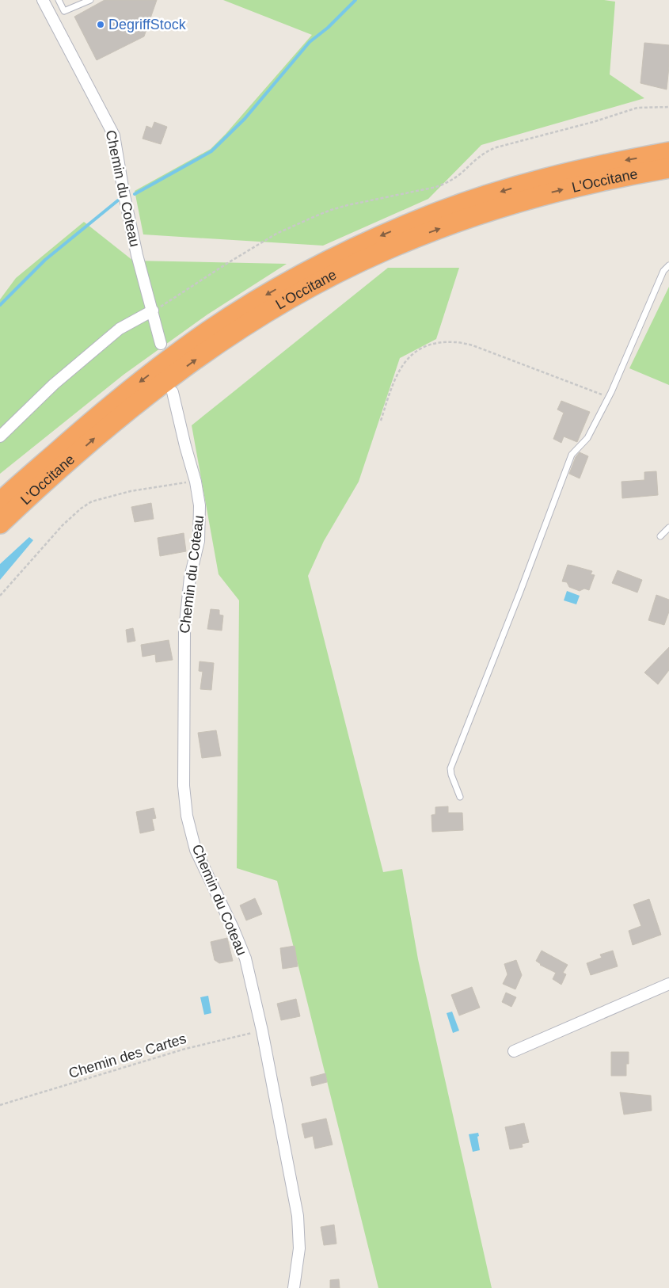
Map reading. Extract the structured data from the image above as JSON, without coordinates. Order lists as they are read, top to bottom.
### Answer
{
  "streets": {
    "highway": ["L'Occitane"],
    "street": ["Chemin du Coteau"],
    "path": ["Chemin des Cartes"]
  },
  "crossings": [
    ["Chemin du Coteau", "Chemin des Cartes"]
  ],
  "places": ["DegriffStock"]
}
